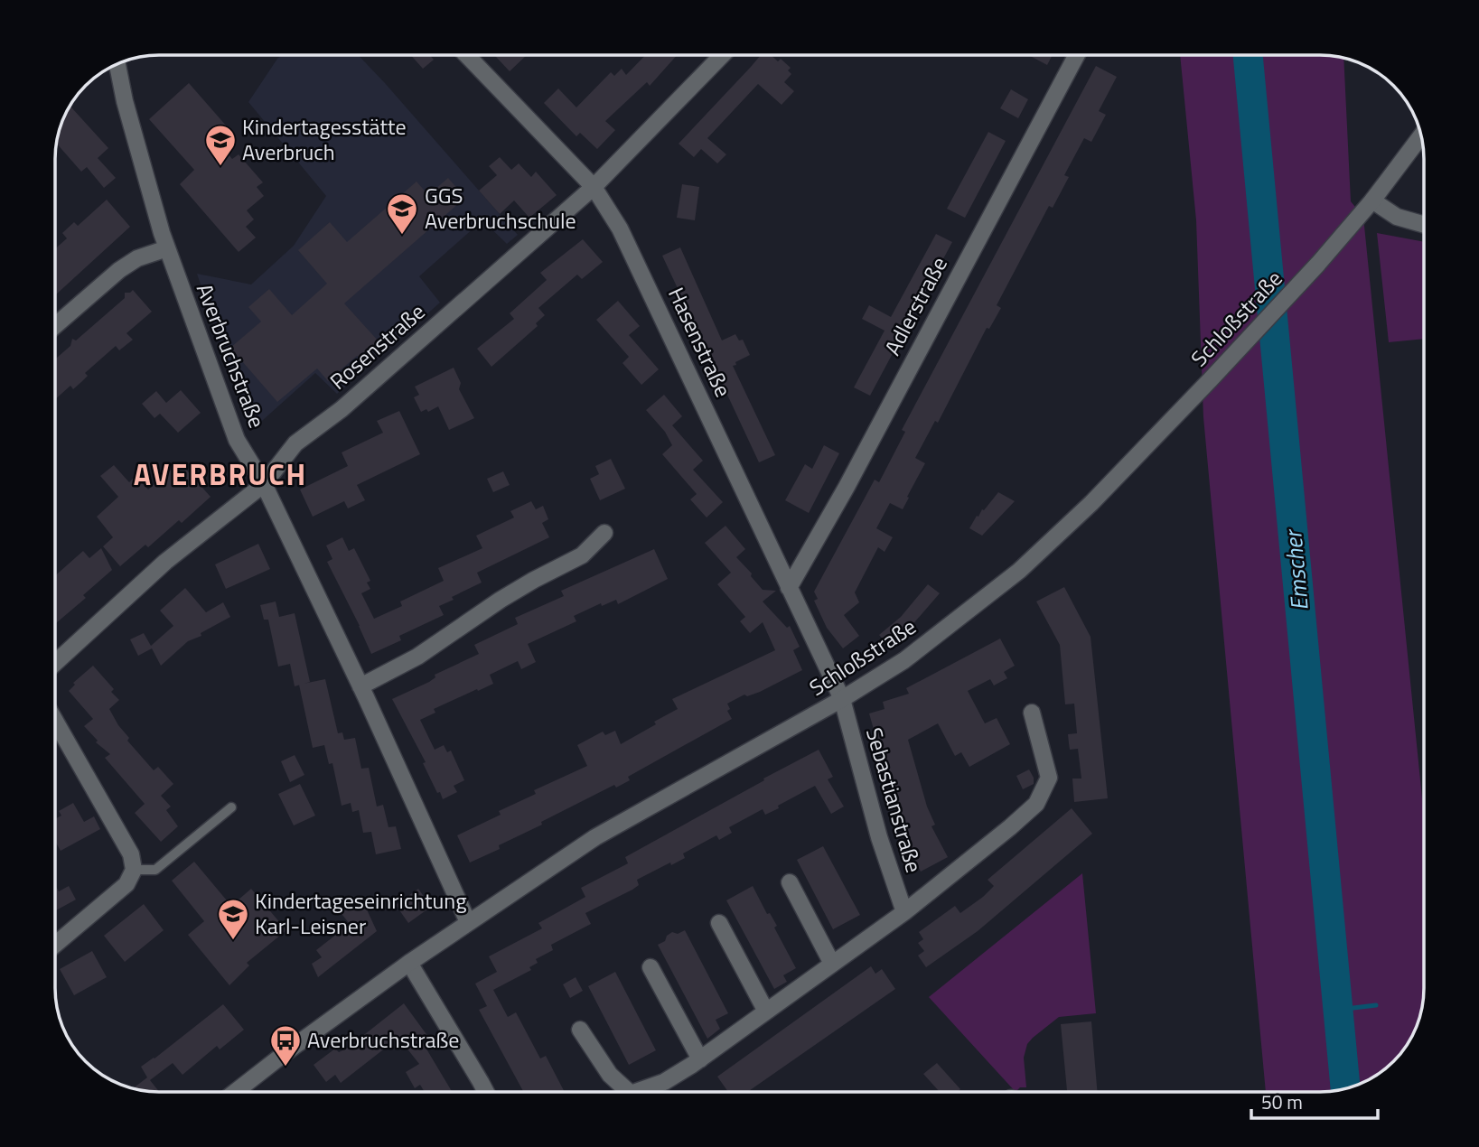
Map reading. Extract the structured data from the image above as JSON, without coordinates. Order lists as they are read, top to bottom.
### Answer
{
  "streets": {
    "street": [
      "Adlerstraße",
      "Schloßstraße",
      "Hasenstraße",
      "Rosenstraße",
      "Averbruchstraße",
      "Sebastianstraße"
    ]
  },
  "crossings": [
    ["Adlerstraße", "Hasenstraße"],
    ["Schloßstraße", "Hasenstraße"],
    ["Schloßstraße", "Averbruchstraße"],
    ["Schloßstraße", "Sebastianstraße"],
    ["Hasenstraße", "Rosenstraße"],
    ["Hasenstraße", "Sebastianstraße"],
    ["Rosenstraße", "Averbruchstraße"]
  ],
  "districts": ["AVERBRUCH"],
  "water": ["Emscher"],
  "places": {
    "school or university": ["Kindertagesstätte Averbruch", "GGS Averbruchschule", "Kindertageseinrichtung Karl-Leisner"],
    "bus stop": ["Averbruchstraße"]
  },
  "scale_bar": "50 m"
}
